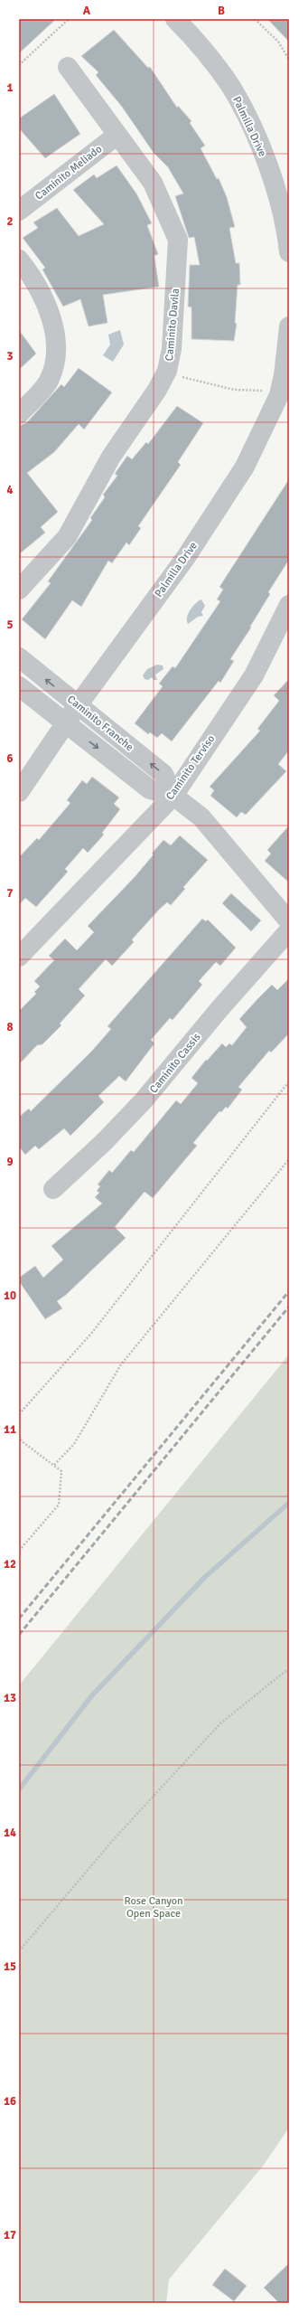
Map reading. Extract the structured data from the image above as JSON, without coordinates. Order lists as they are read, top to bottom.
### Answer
{
  "streets": {
    "street": [
      "Palmilla Drive",
      "Caminito Meliado",
      "Caminito Davila",
      "Caminito Franche",
      "Caminito Terviso",
      "Caminito Cassis"
    ]
  },
  "crossings": [
    ["Palmilla Drive", "Caminito Franche"],
    ["Caminito Meliado", "Caminito Davila"],
    ["Caminito Franche", "Caminito Terviso"]
  ],
  "parks": ["Rose Canyon Open Space"],
  "grid": {
    "columns": ["A", "B"],
    "rows": [
      "1",
      "2",
      "3",
      "4",
      "5",
      "6",
      "7",
      "8",
      "9",
      "10",
      "11",
      "12",
      "13",
      "14",
      "15",
      "16",
      "17"
    ]
  }
}
